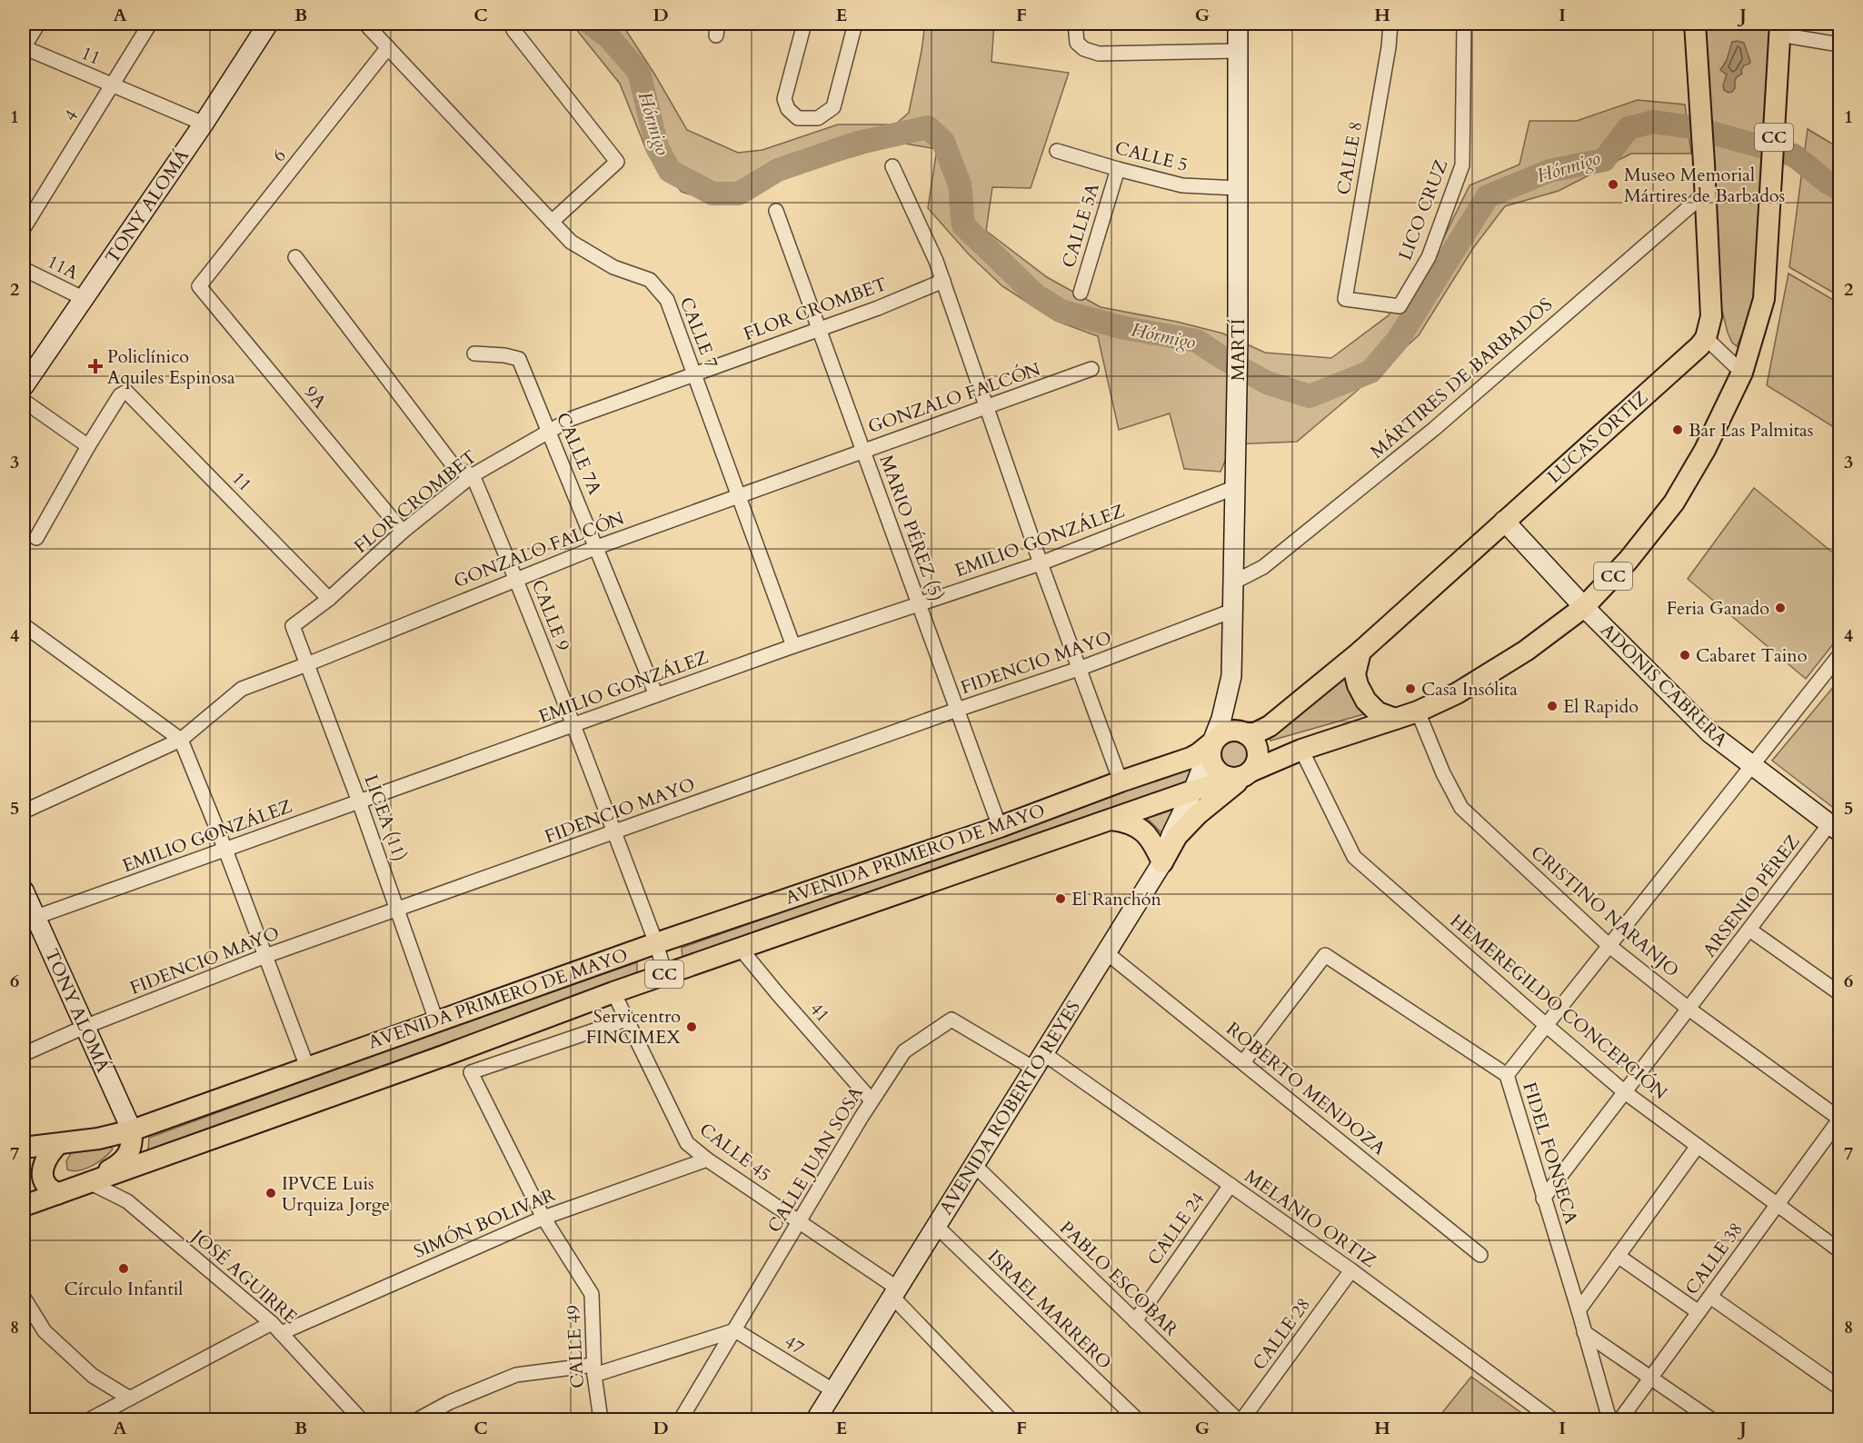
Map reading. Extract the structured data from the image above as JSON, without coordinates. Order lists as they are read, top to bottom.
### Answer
{
  "streets": {
    "main road": [
      "CC",
      "TONY ALOMÁ",
      "MARTÍ",
      "LUCAS ORTIZ",
      "ADONIS CABRERA",
      "AVENIDA PRIMERO DE MAYO",
      "AVENIDA ROBERTO REYES"
    ],
    "street": [
      "11",
      "4",
      "6",
      "CALLE 5",
      "CALLE 8",
      "LICO CRUZ",
      "CALLE 5A",
      "11A",
      "FLOR CROMBET",
      "CALLE 7",
      "MÁRTIRES DE BARBADOS",
      "9A",
      "GONZALO FALCÓN",
      "CALLE 7A",
      "MARIO PÉREZ (5)",
      "EMILIO GONZÁLEZ",
      "CALLE 9",
      "FIDENCIO MAYO",
      "LICEA (11)",
      "ARSENIO PÉREZ",
      "CRISTINO NARANJO",
      "HEMEREGILDO CONCEPCIÓN",
      "41",
      "ROBERTO MENDOZA",
      "CALLE 45",
      "FIDEL FONSECA",
      "CALLE JUAN SOSA",
      "MELANIO ORTIZ",
      "SIMÓN BOLIVAR",
      "CALLE 24",
      "CALLE 38",
      "JOSÉ AGUIRRE",
      "PABLO ESCOBAR",
      "ISRAEL MARRERO",
      "CALLE 28",
      "47",
      "CALLE 49"
    ]
  },
  "crossings": [
    ["11", "4"],
    ["11", "TONY ALOMÁ"],
    ["11", "FLOR CROMBET"],
    ["CC", "ADONIS CABRERA"],
    ["CC", "AVENIDA PRIMERO DE MAYO"],
    ["CC", "CRISTINO NARANJO"],
    ["CC", "HEMEREGILDO CONCEPCIÓN"],
    ["CC", "JOSÉ AGUIRRE"],
    ["6", "CALLE 7"],
    ["6", "9A"],
    ["CALLE 5", "CALLE 5A"],
    ["CALLE 5", "MARTÍ"],
    ["CALLE 8", "LICO CRUZ"],
    ["TONY ALOMÁ", "11A"],
    ["TONY ALOMÁ", "EMILIO GONZÁLEZ"],
    ["TONY ALOMÁ", "FIDENCIO MAYO"],
    ["TONY ALOMÁ", "AVENIDA PRIMERO DE MAYO"],
    ["FLOR CROMBET", "CALLE 7"],
    ["FLOR CROMBET", "9A"],
    ["FLOR CROMBET", "CALLE 7A"],
    ["FLOR CROMBET", "MARIO PÉREZ (5)"],
    ["FLOR CROMBET", "CALLE 9"],
    ["FLOR CROMBET", "LICEA (11)"],
    ["CALLE 7", "GONZALO FALCÓN"],
    ["CALLE 7", "EMILIO GONZÁLEZ"],
    ["MARTÍ", "MÁRTIRES DE BARBADOS"],
    ["MARTÍ", "LUCAS ORTIZ"],
    ["MARTÍ", "EMILIO GONZÁLEZ"],
    ["MARTÍ", "FIDENCIO MAYO"],
    ["MARTÍ", "AVENIDA PRIMERO DE MAYO"],
    ["MARTÍ", "AVENIDA ROBERTO REYES"],
    ["GONZALO FALCÓN", "CALLE 7A"],
    ["GONZALO FALCÓN", "MARIO PÉREZ (5)"],
    ["GONZALO FALCÓN", "CALLE 9"],
    ["GONZALO FALCÓN", "LICEA (11)"],
    ["LUCAS ORTIZ", "ADONIS CABRERA"],
    ["LUCAS ORTIZ", "AVENIDA PRIMERO DE MAYO"],
    ["CALLE 7A", "EMILIO GONZÁLEZ"],
    ["MARIO PÉREZ (5)", "EMILIO GONZÁLEZ"],
    ["MARIO PÉREZ (5)", "FIDENCIO MAYO"],
    ["MARIO PÉREZ (5)", "AVENIDA PRIMERO DE MAYO"],
    ["EMILIO GONZÁLEZ", "CALLE 9"],
    ["EMILIO GONZÁLEZ", "LICEA (11)"],
    ["CALLE 9", "FIDENCIO MAYO"],
    ["CALLE 9", "AVENIDA PRIMERO DE MAYO"],
    ["FIDENCIO MAYO", "LICEA (11)"],
    ["ADONIS CABRERA", "ARSENIO PÉREZ"],
    ["LICEA (11)", "AVENIDA PRIMERO DE MAYO"],
    ["AVENIDA PRIMERO DE MAYO", "41"],
    ["AVENIDA PRIMERO DE MAYO", "AVENIDA ROBERTO REYES"],
    ["AVENIDA PRIMERO DE MAYO", "CALLE 45"],
    ["AVENIDA PRIMERO DE MAYO", "JOSÉ AGUIRRE"],
    ["ARSENIO PÉREZ", "CRISTINO NARANJO"],
    ["ARSENIO PÉREZ", "HEMEREGILDO CONCEPCIÓN"],
    ["ARSENIO PÉREZ", "FIDEL FONSECA"],
    ["CRISTINO NARANJO", "CALLE 38"],
    ["HEMEREGILDO CONCEPCIÓN", "CALLE 38"],
    ["41", "CALLE JUAN SOSA"],
    ["ROBERTO MENDOZA", "AVENIDA ROBERTO REYES"],
    ["ROBERTO MENDOZA", "FIDEL FONSECA"],
    ["AVENIDA ROBERTO REYES", "CALLE 45"],
    ["AVENIDA ROBERTO REYES", "CALLE JUAN SOSA"],
    ["AVENIDA ROBERTO REYES", "MELANIO ORTIZ"],
    ["AVENIDA ROBERTO REYES", "PABLO ESCOBAR"],
    ["AVENIDA ROBERTO REYES", "ISRAEL MARRERO"],
    ["AVENIDA ROBERTO REYES", "47"],
    ["CALLE 45", "CALLE JUAN SOSA"],
    ["CALLE 45", "SIMÓN BOLIVAR"],
    ["CALLE 45", "CALLE 49"],
    ["CALLE JUAN SOSA", "MELANIO ORTIZ"],
    ["CALLE JUAN SOSA", "47"],
    ["MELANIO ORTIZ", "CALLE 24"],
    ["MELANIO ORTIZ", "CALLE 28"],
    ["SIMÓN BOLIVAR", "JOSÉ AGUIRRE"],
    ["SIMÓN BOLIVAR", "CALLE 49"],
    ["CALLE 24", "PABLO ESCOBAR"]
  ],
  "water": ["Hórmigo"],
  "places": {
    "other": [
      "Museo Memorial Mártires de Barbados",
      "Bar Las Palmitas",
      "Feria Ganado",
      "Cabaret Taino",
      "Casa Insólita",
      "El Rapido",
      "El Ranchón",
      "Servicentro FINCIMEX",
      "IPVCE Luis Urquiza Jorge",
      "Círculo Infantil"
    ],
    "health": ["Policlínico Aquiles Espinosa"]
  },
  "grid": {
    "columns": [
      "A",
      "B",
      "C",
      "D",
      "E",
      "F",
      "G",
      "H",
      "I",
      "J"
    ],
    "rows": [
      "1",
      "2",
      "3",
      "4",
      "5",
      "6",
      "7",
      "8"
    ]
  }
}
